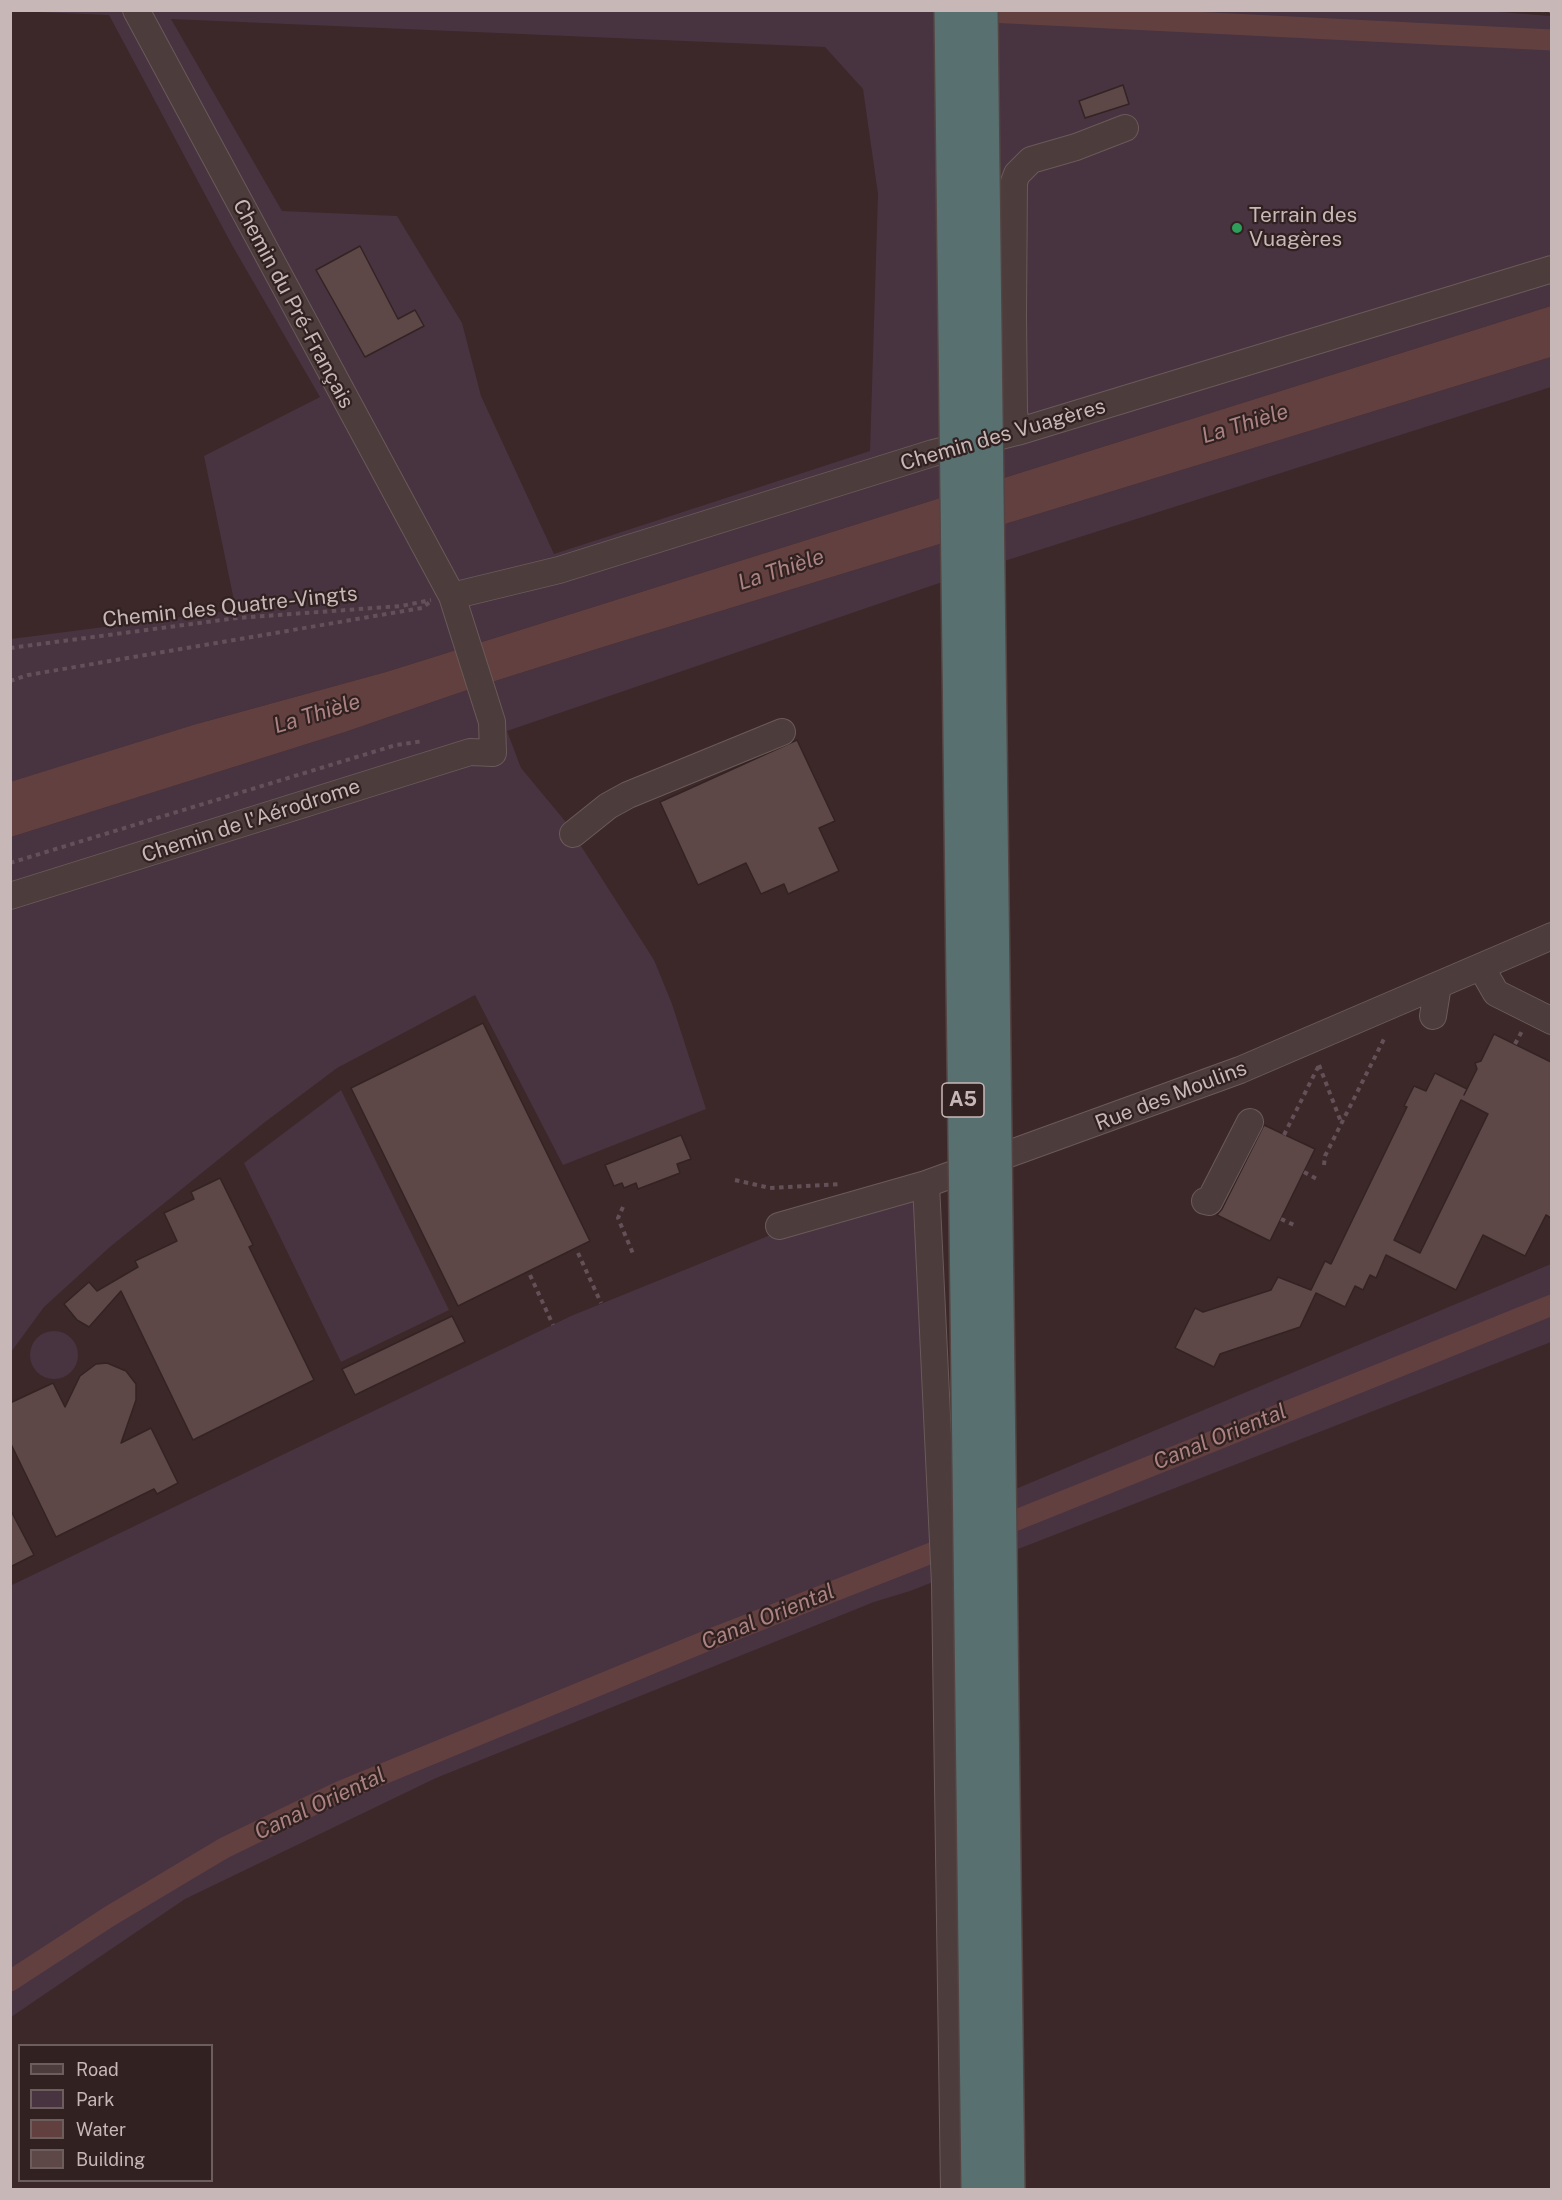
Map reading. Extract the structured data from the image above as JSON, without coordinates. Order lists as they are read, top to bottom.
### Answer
{
  "streets": {
    "highway": ["A5"],
    "street": [
      "Chemin du Pré-Français",
      "Chemin des Vuagères",
      "Chemin de l'Aérodrome",
      "Rue des Moulins"
    ],
    "path": ["Chemin des Quatre-Vingts"]
  },
  "crossings": [
    ["Chemin du Pré-Français", "Chemin des Vuagères"],
    ["Chemin du Pré-Français", "Chemin des Quatre-Vingts"],
    ["Chemin du Pré-Français", "Chemin de l'Aérodrome"],
    ["Chemin des Vuagères", "Chemin des Quatre-Vingts"]
  ],
  "water": ["La Thièle", "Canal Oriental"],
  "places": ["Terrain des Vuagères"],
  "legend": [
    "Road",
    "Park",
    "Water",
    "Building"
  ]
}
